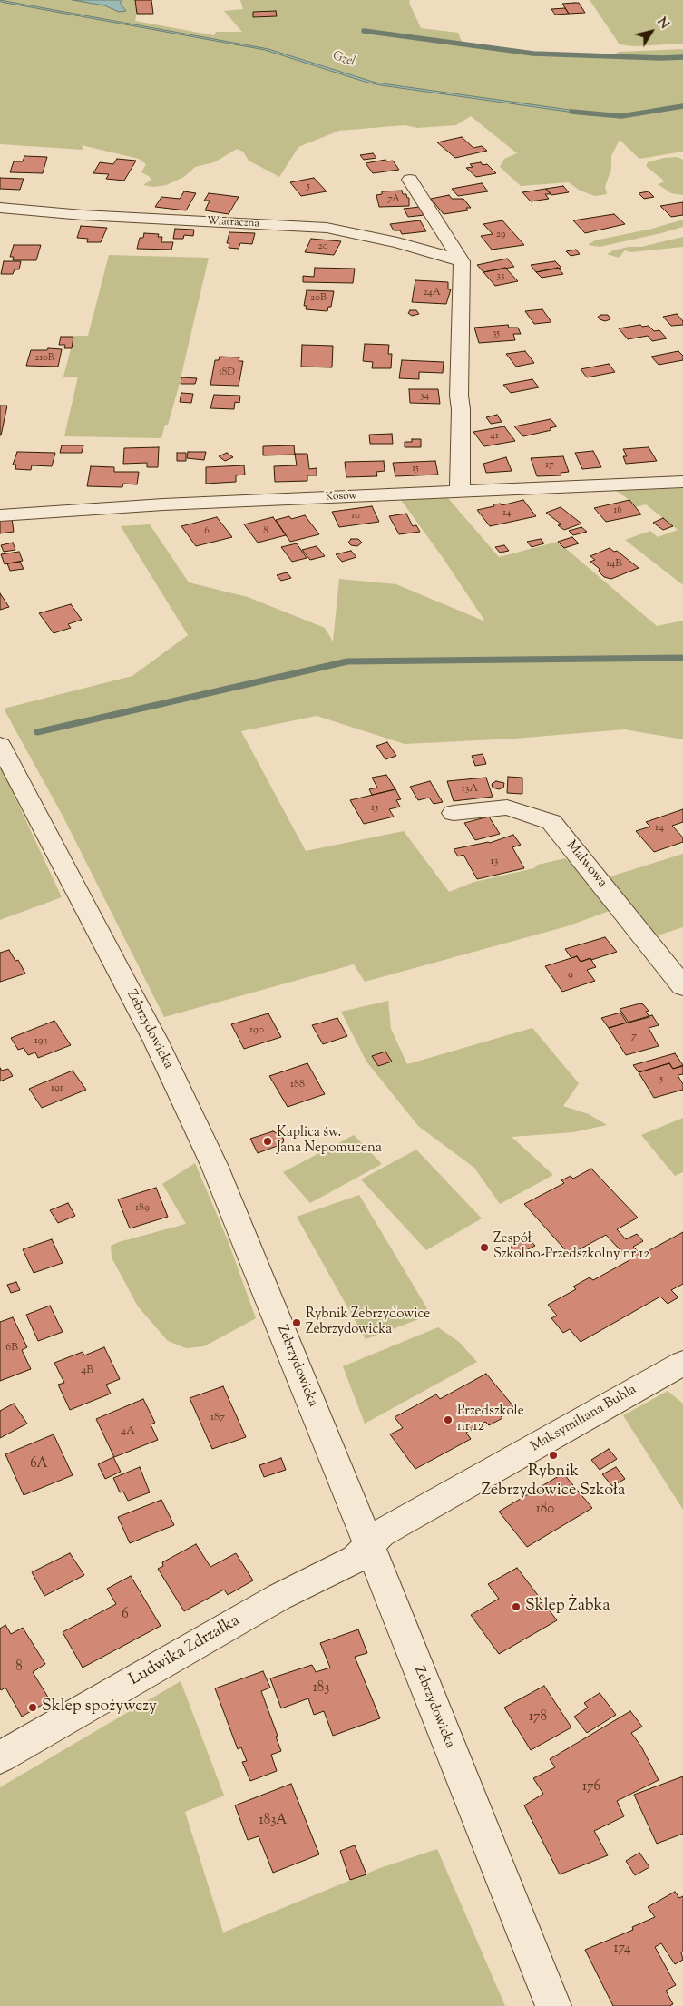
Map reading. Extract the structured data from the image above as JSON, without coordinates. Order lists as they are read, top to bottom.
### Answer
{
  "streets": {
    "street": [
      "Wiatraczna",
      "Kosów",
      "Malwowa",
      "Zebrzydowicka",
      "Maksymiliana Buhla",
      "Ludwika Zdrzałka"
    ]
  },
  "crossings": [
    ["Zebrzydowicka", "Maksymiliana Buhla"],
    ["Zebrzydowicka", "Ludwika Zdrzałka"],
    ["Maksymiliana Buhla", "Ludwika Zdrzałka"]
  ],
  "water": ["Gzel"],
  "places": [
    "Kaplica św. Jana Nepomucena",
    "Zespół Szkolno-Przedszkolny nr 12",
    "Rybnik Zebrzydowice Zebrzydowicka",
    "Przedszkole nr 12",
    "Rybnik Zebrzydowice Szkoła",
    "Sklep Żabka",
    "Sklep spożywczy"
  ],
  "house_numbers": [
    "5",
    "7A",
    "29",
    "20",
    "33",
    "24A",
    "20B",
    "35",
    "210B",
    "18D",
    "34",
    "41",
    "17",
    "15",
    "16",
    "14",
    "10",
    "6",
    "8",
    "14B",
    "13A",
    "15",
    "14",
    "13",
    "9",
    "190",
    "7",
    "193",
    "5",
    "188",
    "191",
    "189",
    "6B",
    "4B",
    "187",
    "4A",
    "6A",
    "180",
    "6",
    "8",
    "183",
    "178",
    "176",
    "183A",
    "174"
  ],
  "north": "top right"
}
